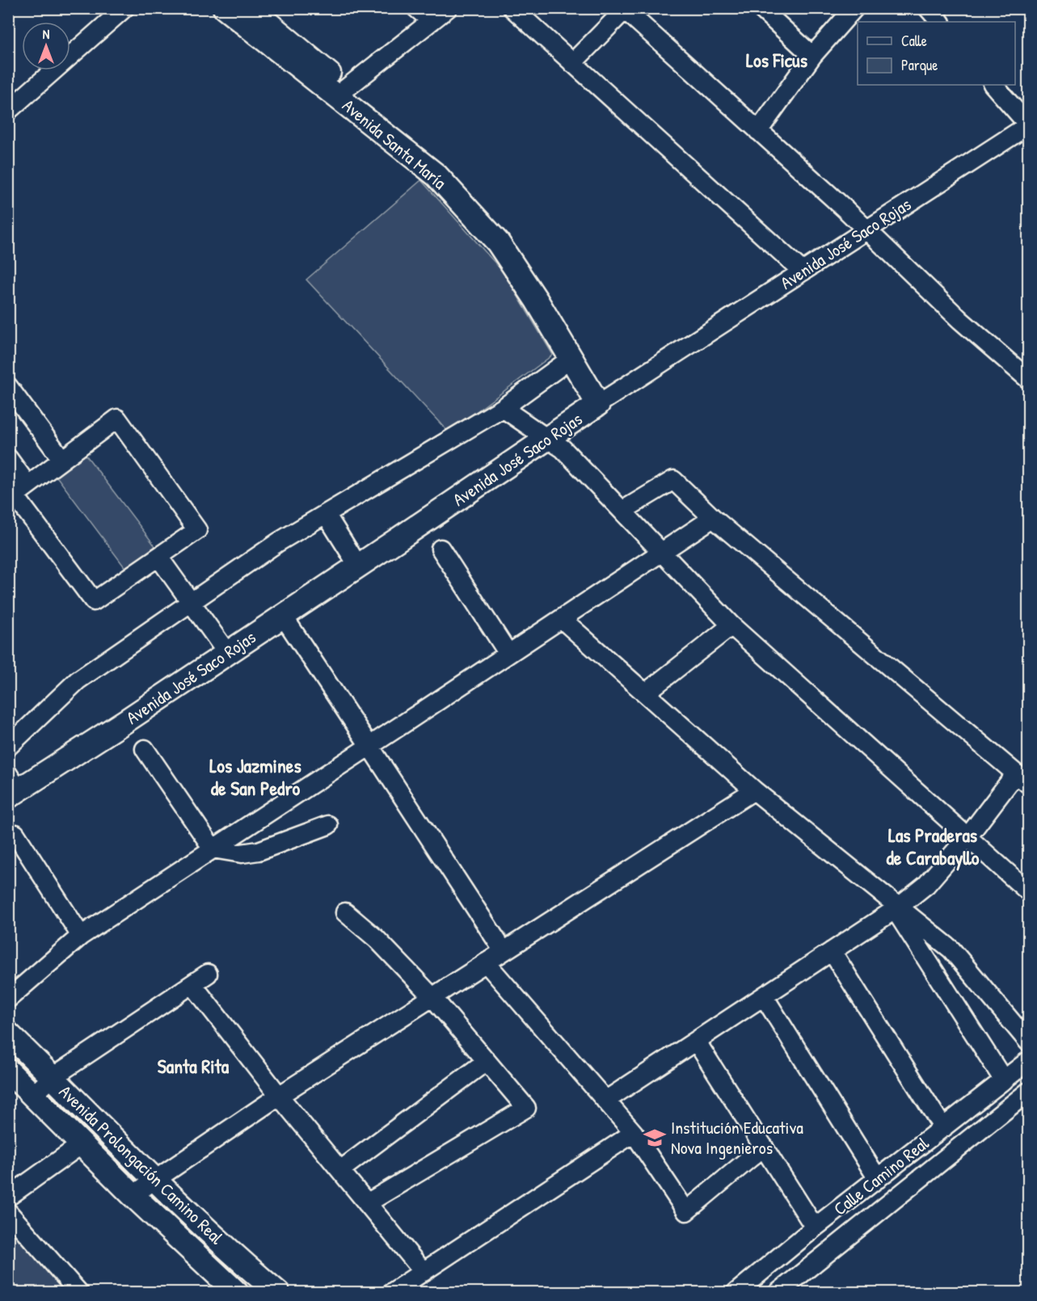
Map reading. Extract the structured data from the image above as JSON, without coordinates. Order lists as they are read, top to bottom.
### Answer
{
  "streets": {
    "main road": ["Avenida Santa María", "Avenida José Saco Rojas", "Avenida Prolongación Camino Real"],
    "street": ["Calle Camino Real"]
  },
  "crossings": [
    ["Avenida Santa María", "Avenida José Saco Rojas"]
  ],
  "districts": [
    "Los Ficus",
    "Los Jazmines de San Pedro",
    "Las Praderas de Carabayllo",
    "Santa Rita"
  ],
  "places": {
    "school or university": ["Institución Educativa Nova Ingenieros"]
  },
  "legend": ["Calle", "Parque"],
  "north": "top"
}
